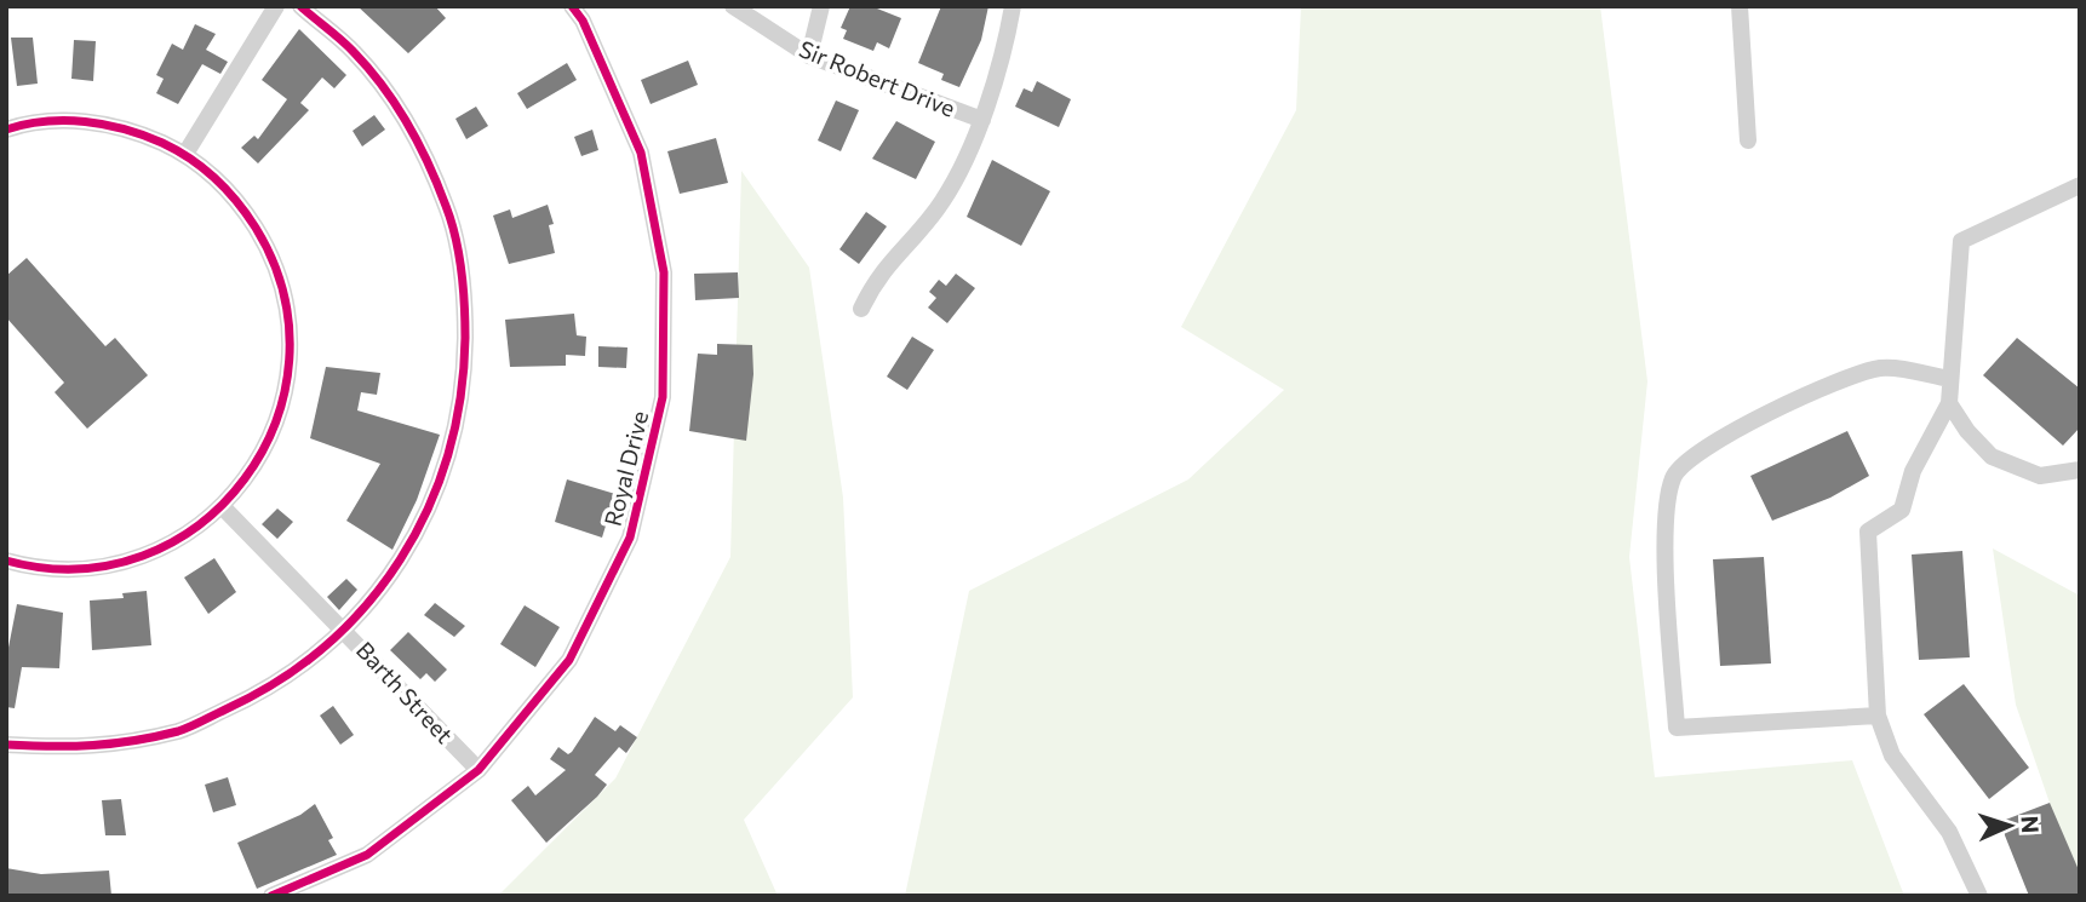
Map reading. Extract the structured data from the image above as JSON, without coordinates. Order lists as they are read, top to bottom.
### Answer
{
  "streets": {
    "street": ["Sir Robert Drive", "Royal Drive", "Barth Street"]
  },
  "crossings": [
    ["Royal Drive", "Barth Street"]
  ],
  "north": "right"
}
